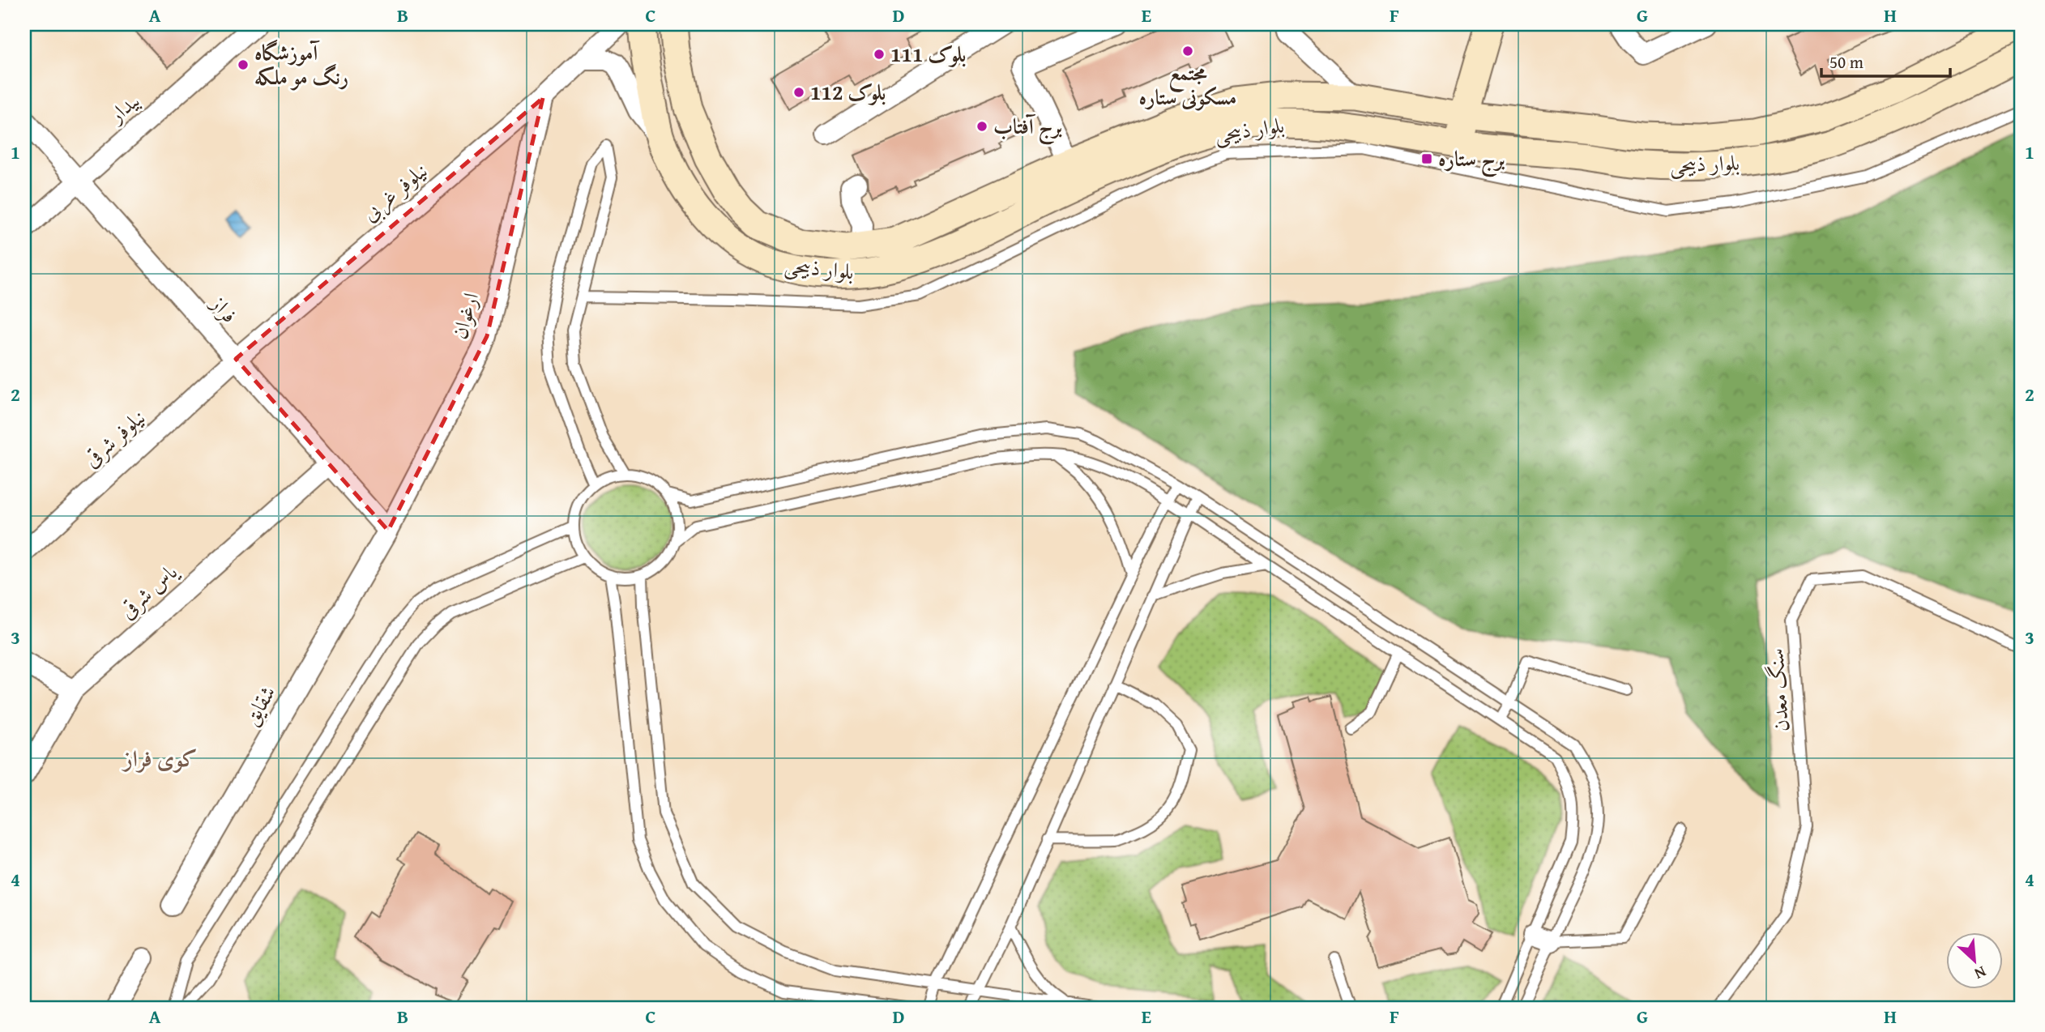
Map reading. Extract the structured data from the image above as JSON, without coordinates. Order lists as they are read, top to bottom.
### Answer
{
  "streets": {
    "main road": ["بلوار ذبیحی"],
    "street": [
      "بیدار",
      "نیلوفر غربی",
      "فراز",
      "ارغوان",
      "نیلوفر شرقی",
      "یاس شرقی",
      "شقایق"
    ],
    "lane": ["سنگ معدن"]
  },
  "crossings": [
    ["بیدار", "فراز"],
    ["نیلوفر غربی", "فراز"],
    ["نیلوفر غربی", "ارغوان"],
    ["نیلوفر غربی", "نیلوفر شرقی"],
    ["فراز", "ارغوان"],
    ["فراز", "نیلوفر شرقی"],
    ["فراز", "یاس شرقی"],
    ["فراز", "شقایق"],
    ["ارغوان", "شقایق"]
  ],
  "districts": ["کوی فراز"],
  "places": {
    "other": [
      "مجتمع مسکونی ستاره",
      "بلوک 111",
      "آموزشگاه رنگ مو ملکه",
      "بلوک 112",
      "برج آفتاب"
    ],
    "transit": ["برج ستاره"]
  },
  "scale_bar": "50 m",
  "north": "bottom right",
  "grid": {
    "columns": [
      "A",
      "B",
      "C",
      "D",
      "E",
      "F",
      "G",
      "H"
    ],
    "rows": [
      "1",
      "2",
      "3",
      "4"
    ]
  }
}
